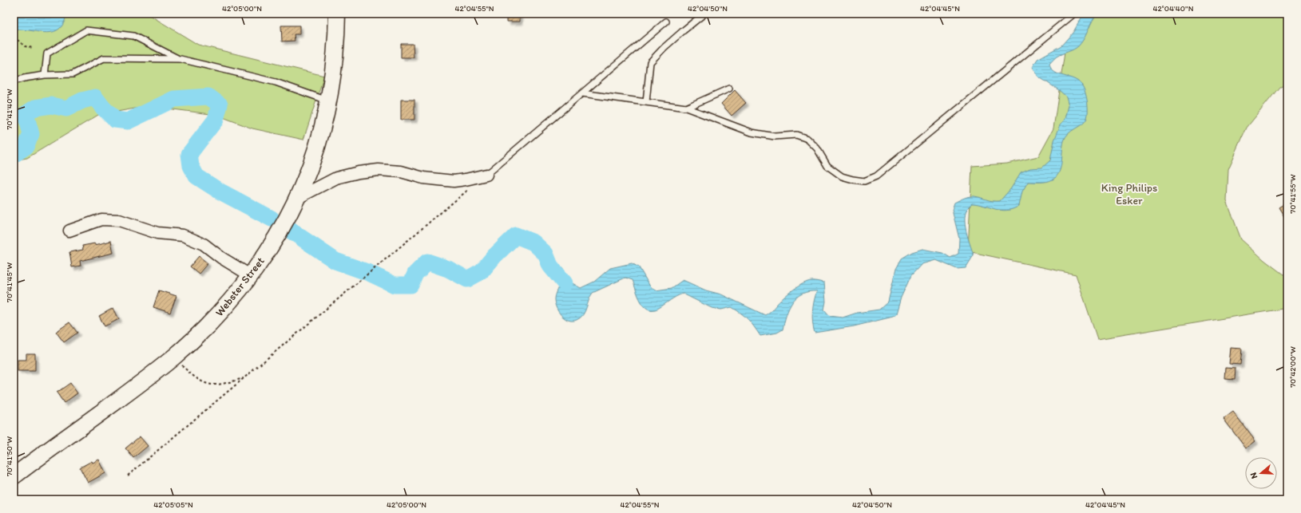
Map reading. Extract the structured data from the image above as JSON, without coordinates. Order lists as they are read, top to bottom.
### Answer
{
  "streets": {
    "street": ["Webster Street"]
  },
  "parks": ["King Philips Esker"],
  "north": "left",
  "coordinates": [
    "42°05'00\"N",
    "42°04'55\"N",
    "42°04'50\"N",
    "42°04'45\"N",
    "42°04'40\"N",
    "70°41'40\"W",
    "70°41'55\"W",
    "70°41'45\"W",
    "70°42'00\"W",
    "70°41'50\"W",
    "42°05'05\"N"
  ]
}
